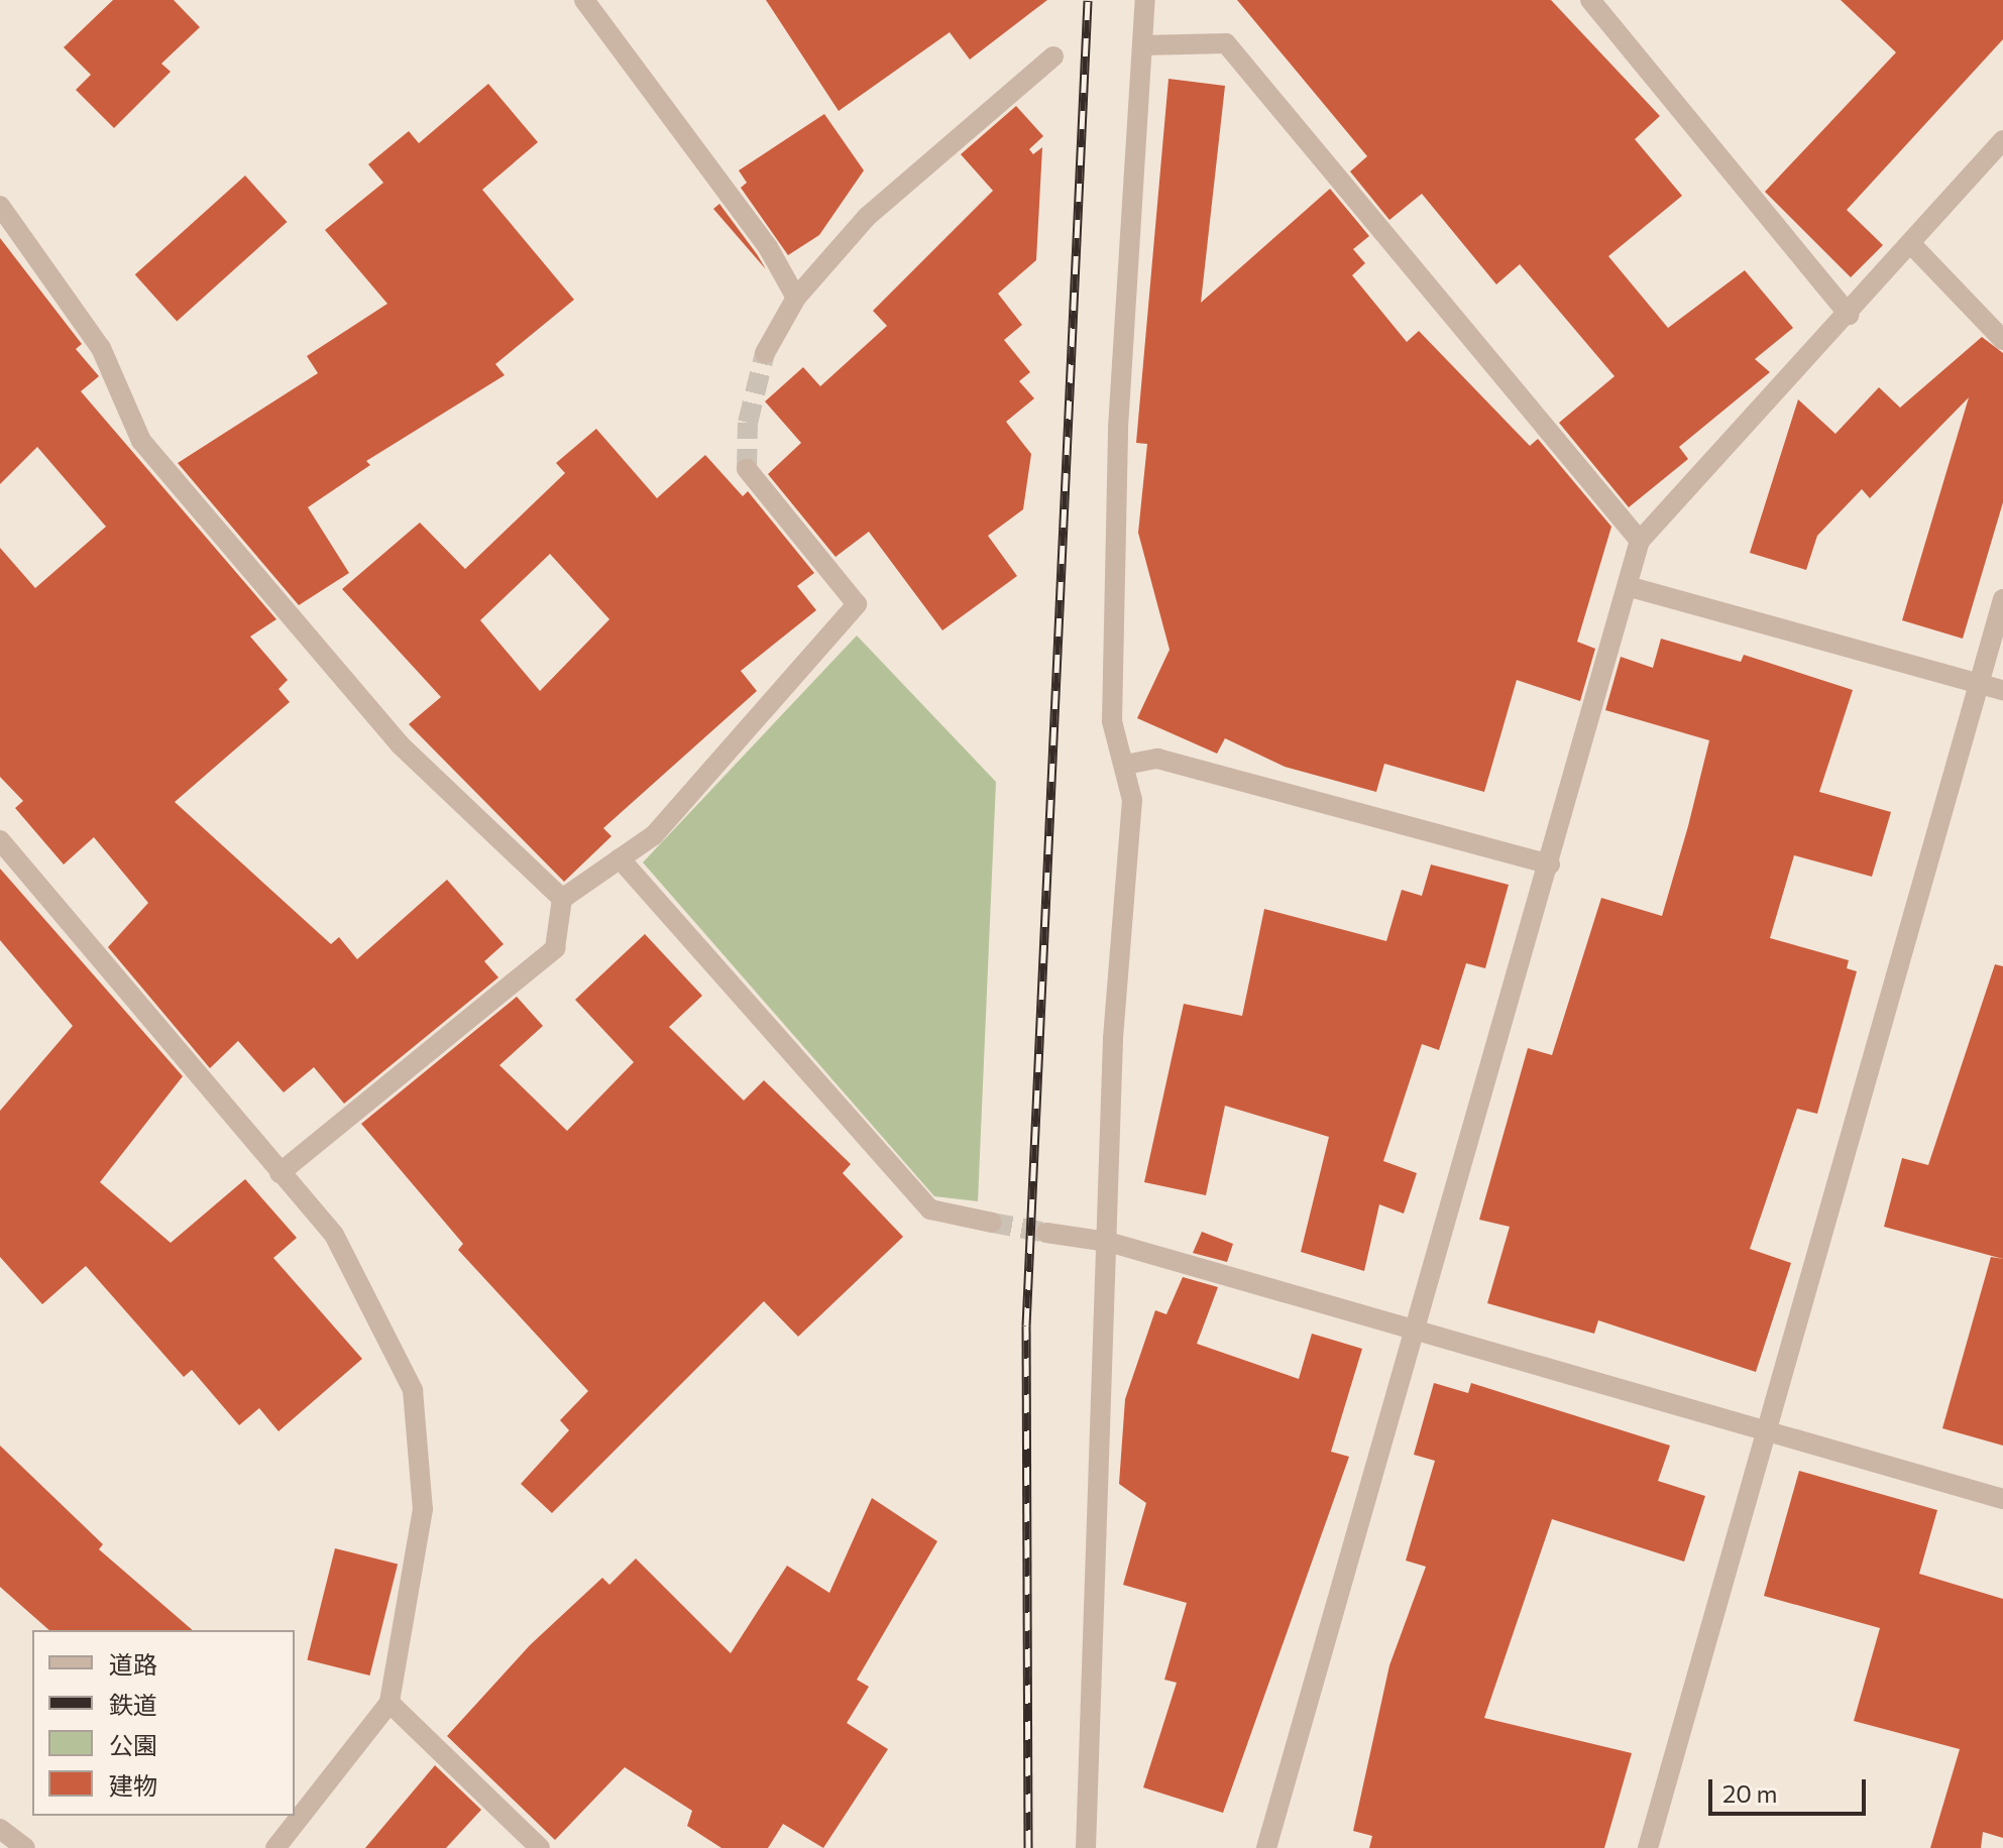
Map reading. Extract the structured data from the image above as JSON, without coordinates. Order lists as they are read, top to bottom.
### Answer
{
  "legend": [
    "道路",
    "鉄道",
    "公園",
    "建物"
  ],
  "scale_bar": "20 m"
}
